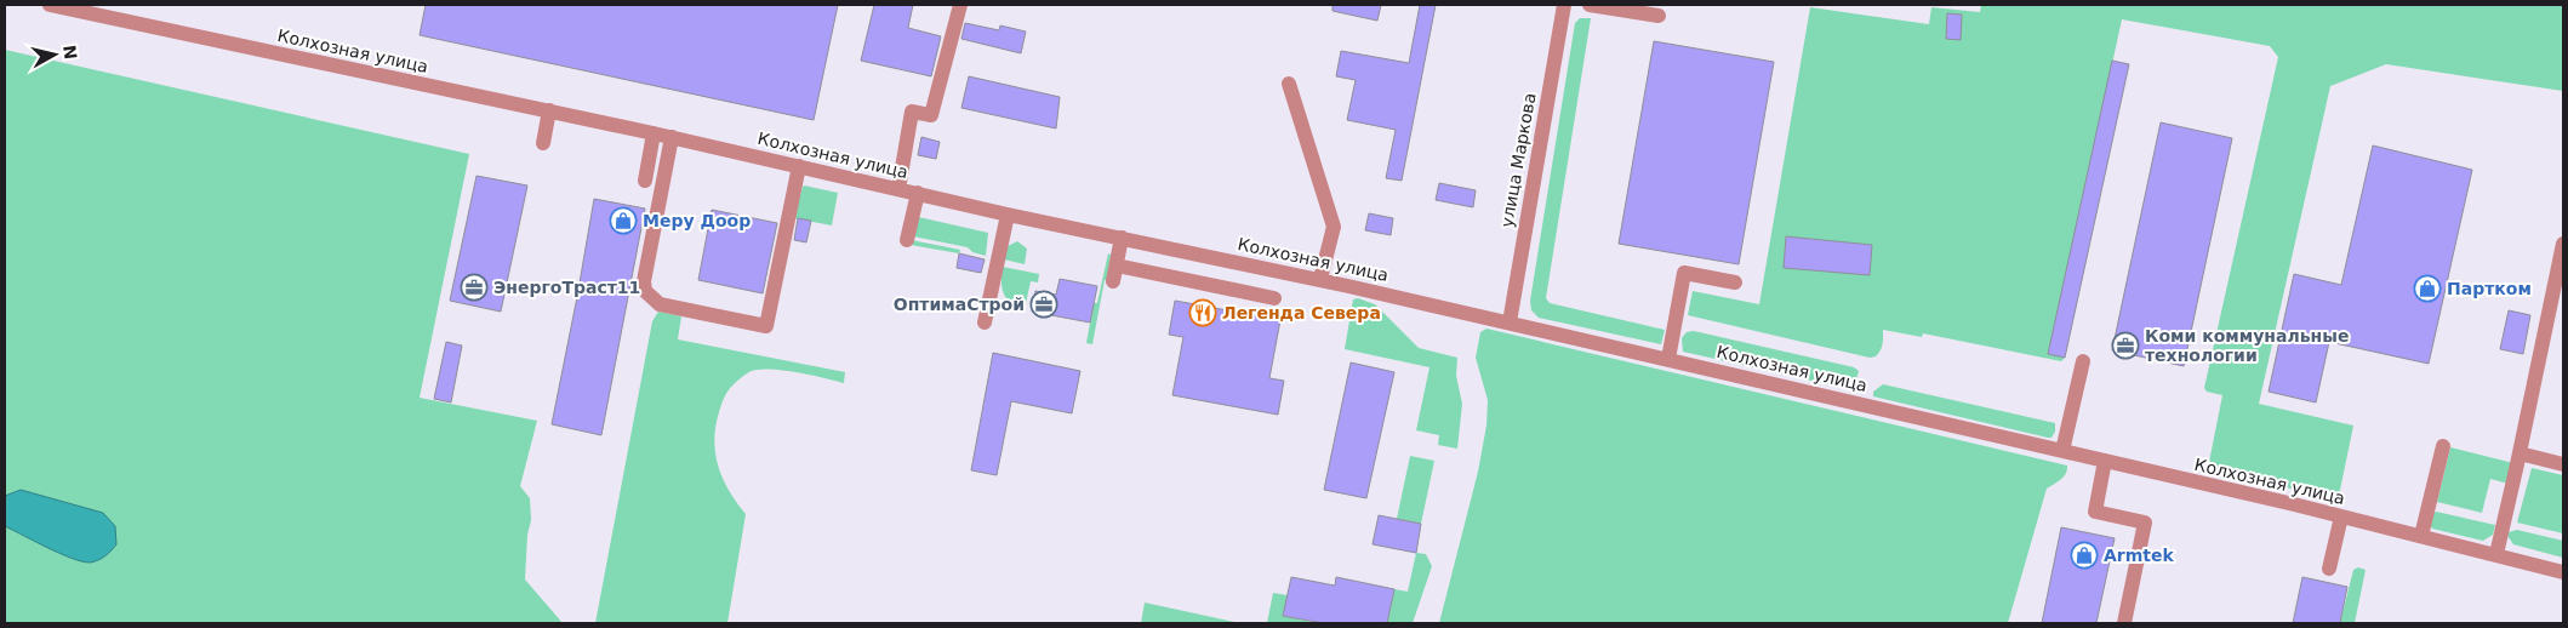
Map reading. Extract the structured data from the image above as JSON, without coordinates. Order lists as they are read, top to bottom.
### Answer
{
  "streets": {
    "street": ["Колхозная улица", "улица Маркова"]
  },
  "crossings": [
    ["Колхозная улица", "улица Маркова"]
  ],
  "places": {
    "shop": ["Меру Доор", "Партком", "Armtek"],
    "office": ["ЭнергоТраст11", "ОптимаСтрой", "Коми коммунальные технологии"],
    "restaurant": ["Легенда Севера"]
  },
  "north": "right"
}
